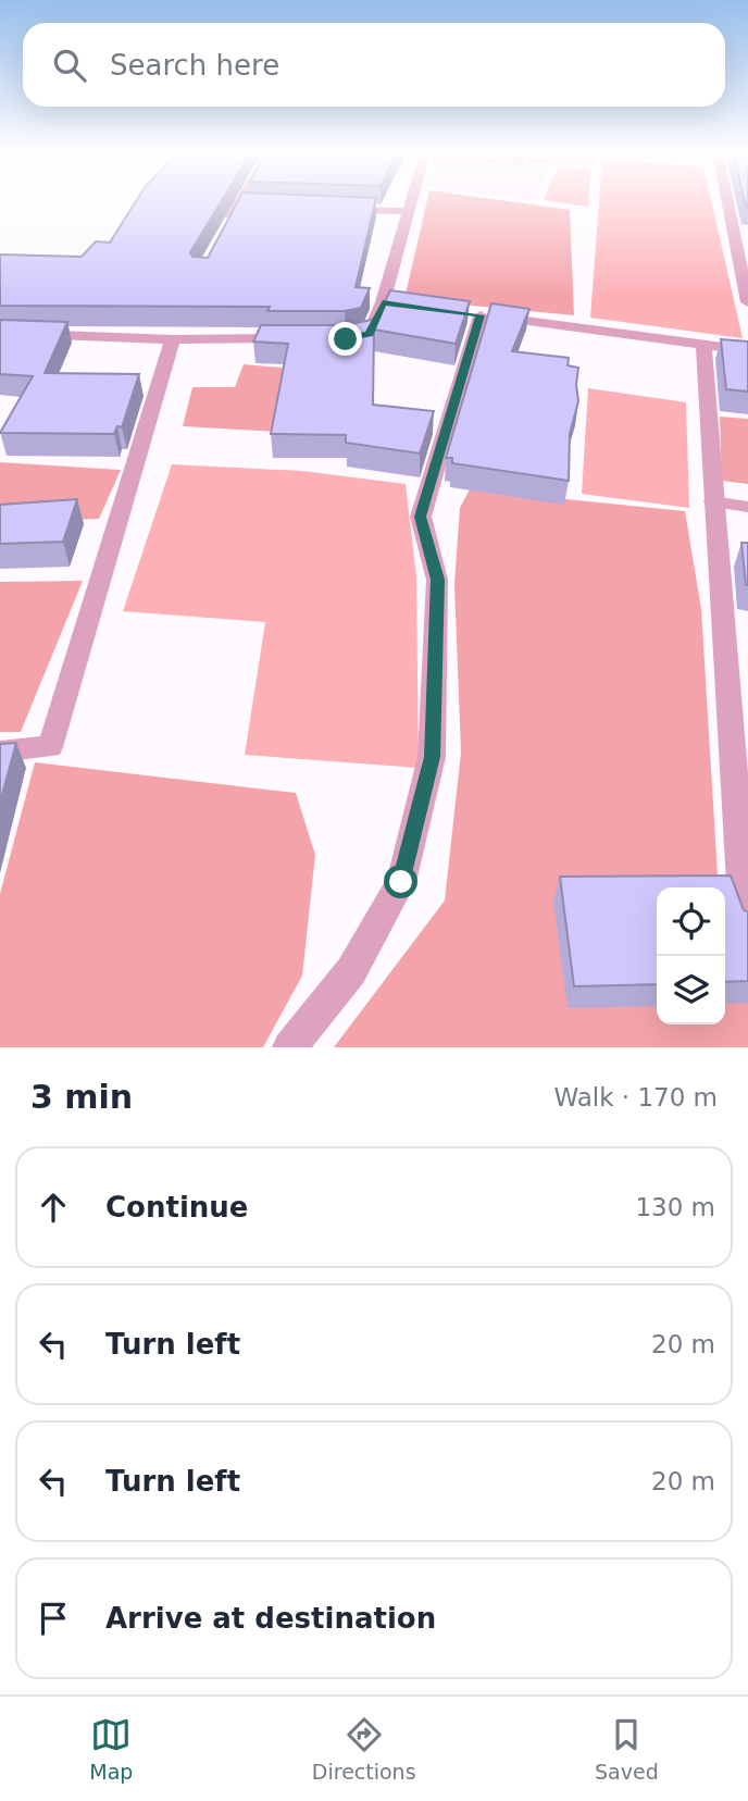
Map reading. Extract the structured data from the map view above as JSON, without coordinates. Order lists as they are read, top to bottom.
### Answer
{
  "page": {
    "search": "Search here",
    "heading": ["3 min", "Walk · 170 m"],
    "list": [
      ["Continue", "130 m"],
      ["Turn left", "20 m"],
      ["Turn left", "20 m"],
      "Arrive at destination"
    ],
    "nav": ["Map", "Directions", "Saved"]
  }
}
